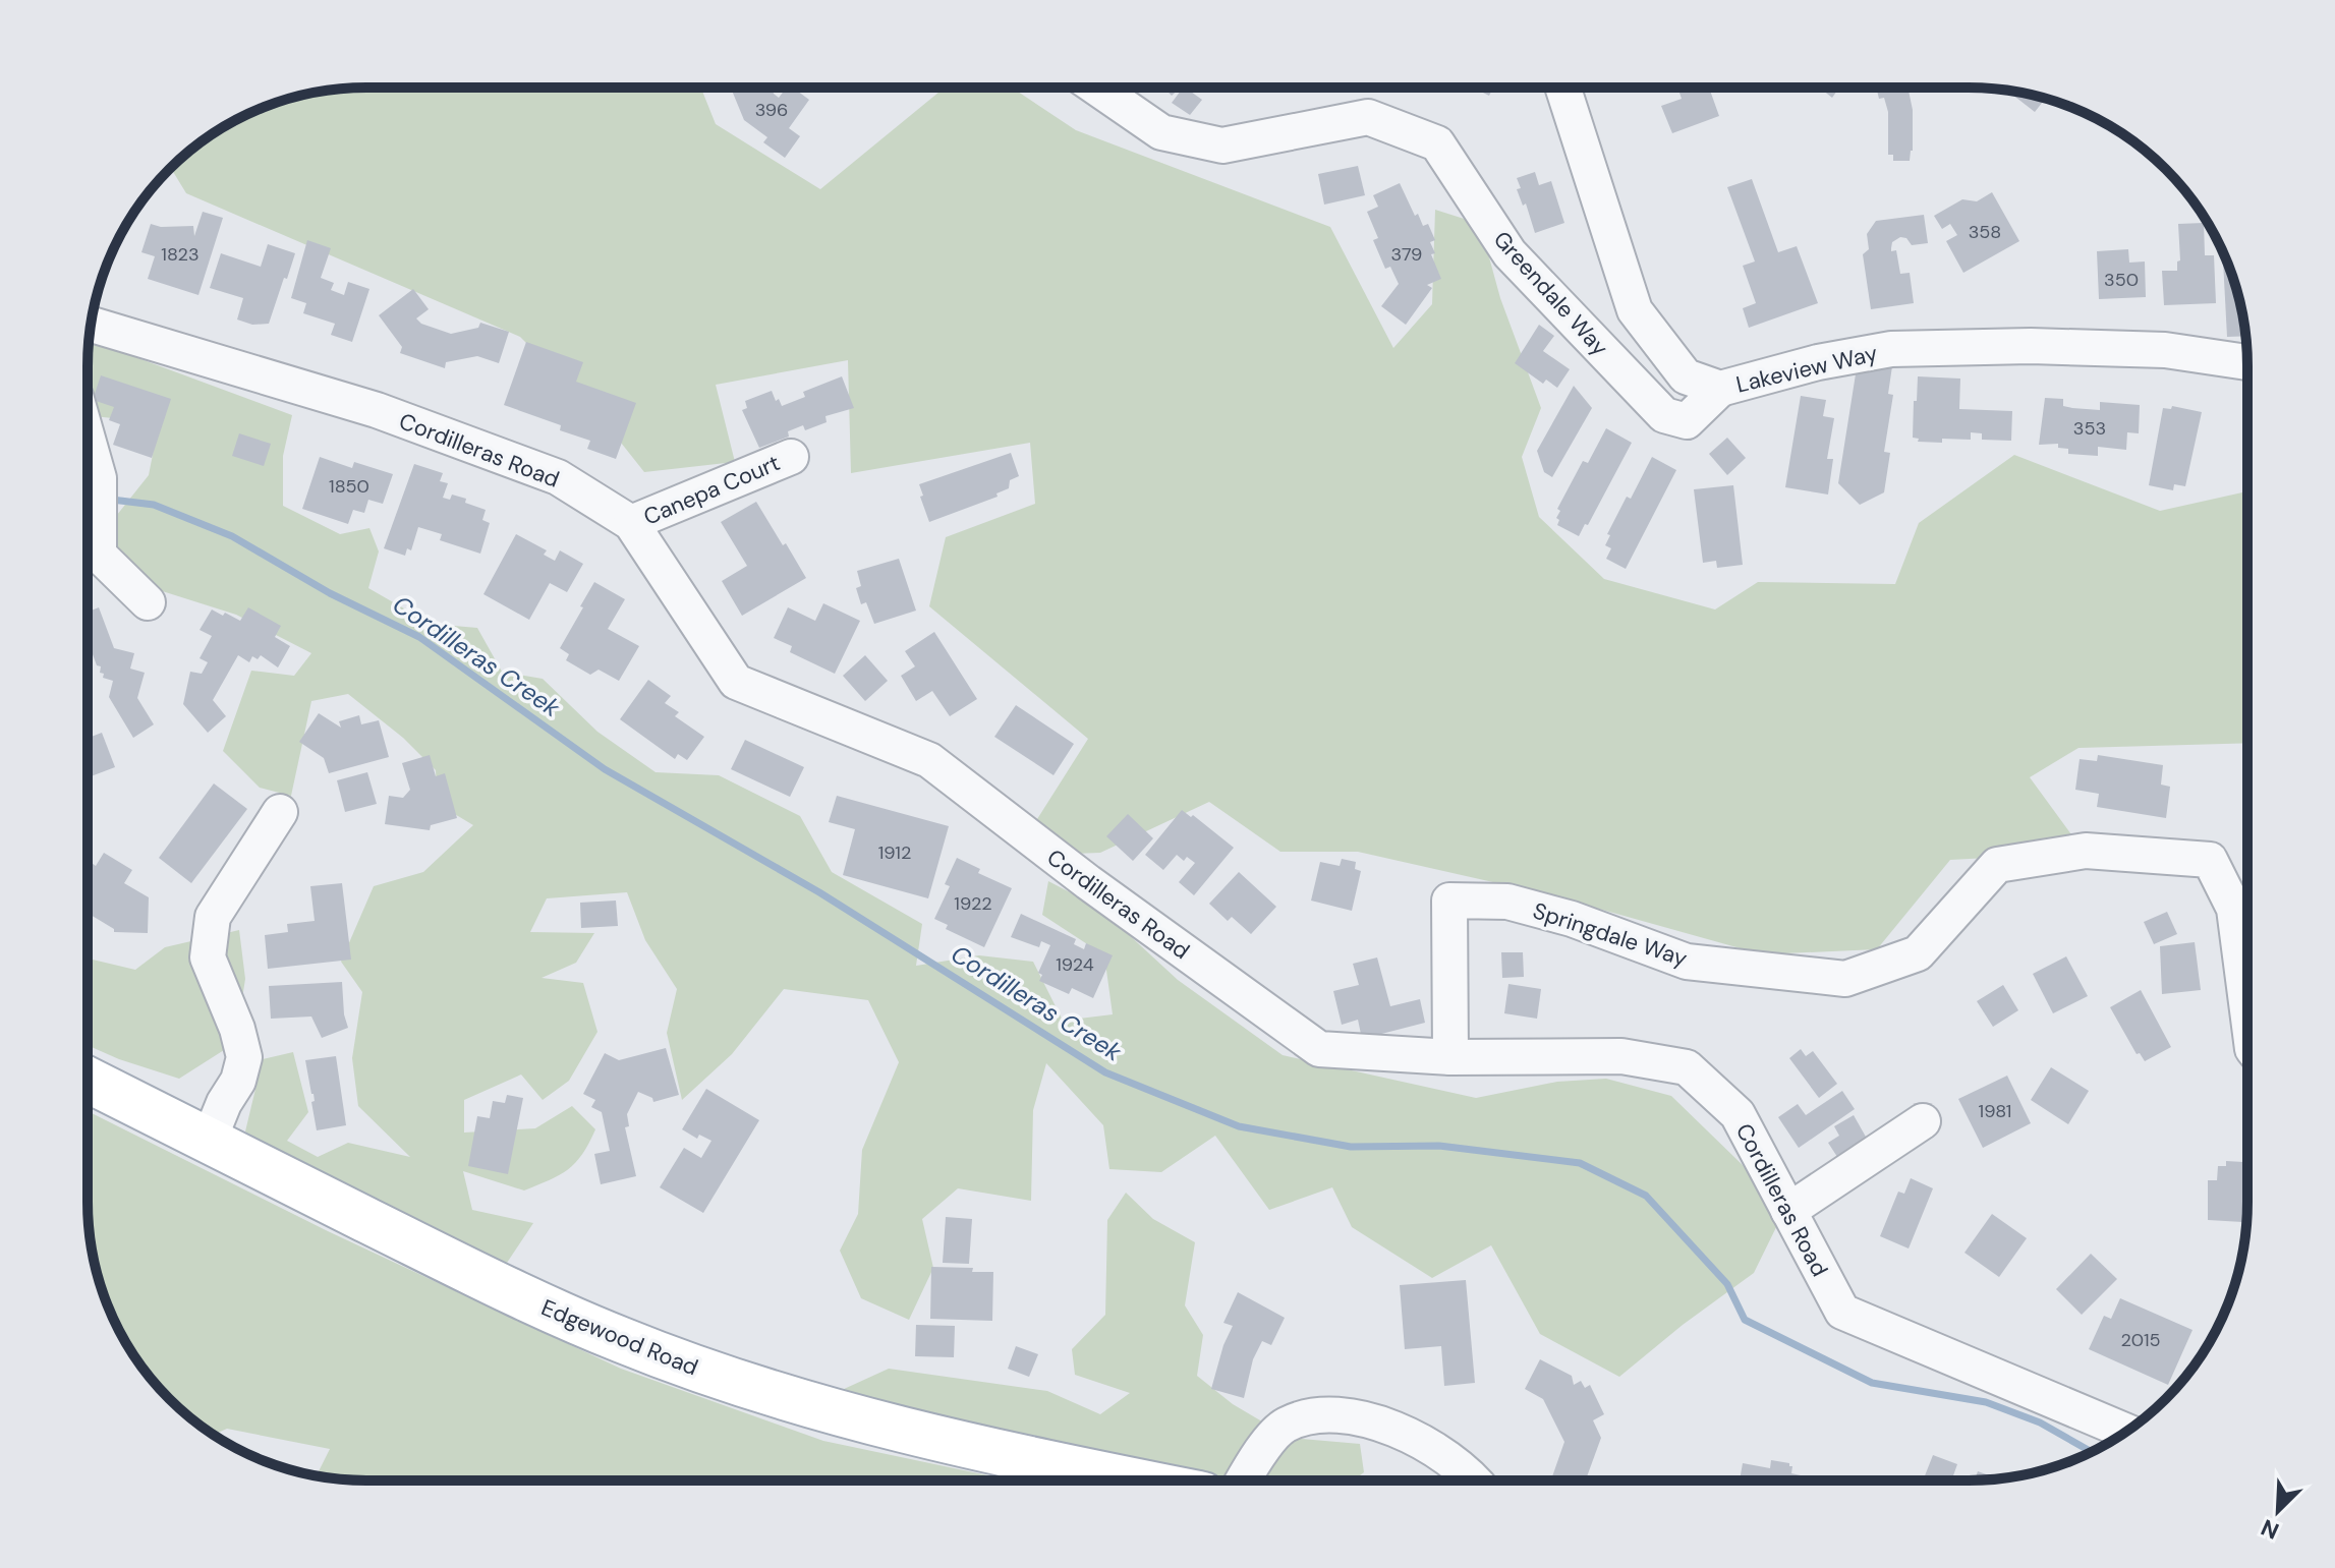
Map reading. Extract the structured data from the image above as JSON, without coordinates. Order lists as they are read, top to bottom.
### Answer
{
  "streets": {
    "main road": ["Edgewood Road"],
    "street": [
      "Greendale Way",
      "Lakeview Way",
      "Cordilleras Road",
      "Canepa Court",
      "Springdale Way"
    ]
  },
  "crossings": [
    ["Greendale Way", "Lakeview Way"],
    ["Cordilleras Road", "Canepa Court"],
    ["Cordilleras Road", "Springdale Way"]
  ],
  "water": ["Cordilleras Creek"],
  "house_numbers": [
    "396",
    "358",
    "1823",
    "379",
    "350",
    "353",
    "1850",
    "1912",
    "1922",
    "1924",
    "1981",
    "2015"
  ],
  "north": "bottom left"
}
